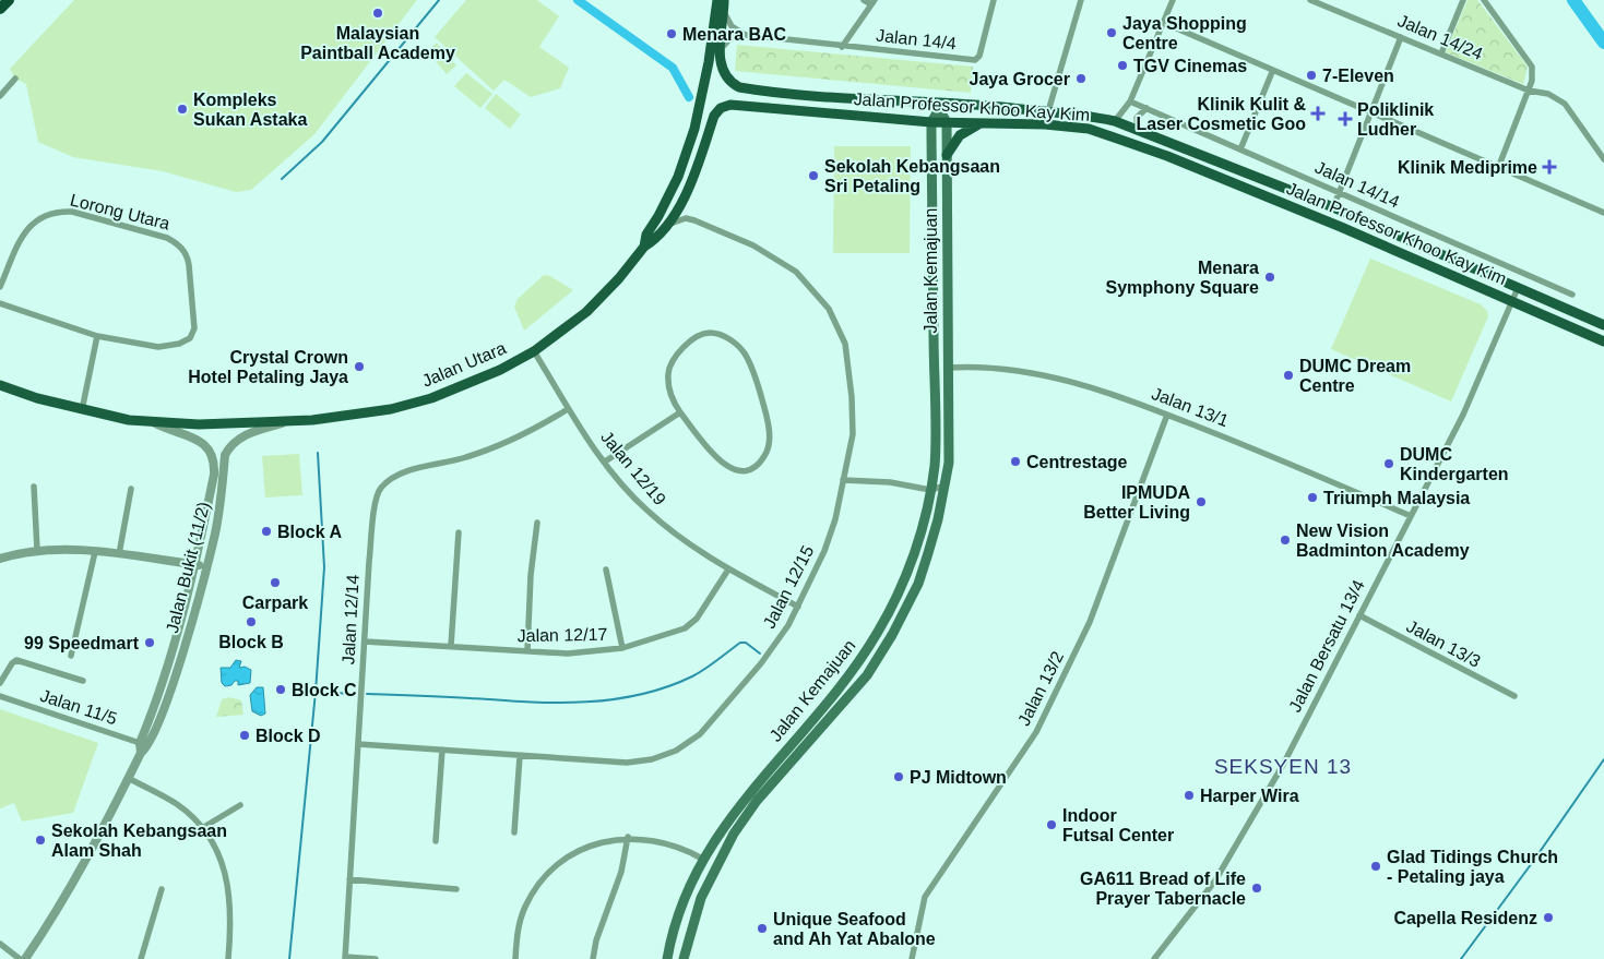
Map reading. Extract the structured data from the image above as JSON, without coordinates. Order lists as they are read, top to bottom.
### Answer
{
  "streets": {
    "main road": ["Jalan Professor Khoo Kay Kim", "Jalan Kemajuan", "Jalan Utara"],
    "street": [
      "Jalan 14/24",
      "Jalan 14/4",
      "Jalan 14/14",
      "Lorong Utara",
      "Jalan 13/1",
      "Jalan 12/19",
      "Jalan Bukit (11/2)",
      "Jalan 12/15",
      "Jalan 12/14",
      "Jalan 12/17",
      "Jalan 13/3",
      "Jalan Bersatu 13/4",
      "Jalan 13/2",
      "Jalan 11/5"
    ]
  },
  "crossings": [
    ["Jalan Professor Khoo Kay Kim", "Jalan Kemajuan"],
    ["Jalan Professor Khoo Kay Kim", "Jalan Utara"],
    ["Jalan Professor Khoo Kay Kim", "Jalan 12/15"],
    ["Jalan Professor Khoo Kay Kim", "Jalan Bersatu 13/4"],
    ["Jalan Kemajuan", "Jalan 13/1"],
    ["Jalan Utara", "Jalan 12/19"],
    ["Jalan Utara", "Jalan Bukit (11/2)"],
    ["Jalan 13/1", "Jalan Bersatu 13/4"],
    ["Jalan 13/1", "Jalan 13/2"],
    ["Jalan 12/19", "Jalan 12/15"],
    ["Jalan 12/19", "Jalan 12/14"],
    ["Jalan 12/19", "Jalan 12/17"],
    ["Jalan Bukit (11/2)", "Jalan 11/5"],
    ["Jalan 12/15", "Jalan 12/14"],
    ["Jalan 12/14", "Jalan 12/17"],
    ["Jalan 13/3", "Jalan Bersatu 13/4"]
  ],
  "districts": ["SEKSYEN 13"],
  "places": {
    "other": [
      "Malaysian Paintball Academy",
      "Jaya Shopping Centre",
      "Menara BAC",
      "TGV Cinemas",
      "7-Eleven",
      "Jaya Grocer",
      "Kompleks Sukan Astaka",
      "Sekolah Kebangsaan Sri Petaling",
      "Menara Symphony Square",
      "Crystal Crown Hotel Petaling Jaya",
      "DUMC Dream Centre",
      "Centrestage",
      "DUMC Kindergarten",
      "Triumph Malaysia",
      "IPMUDA Better Living",
      "Block A",
      "New Vision Badminton Academy",
      "Carpark",
      "Block B",
      "99 Speedmart",
      "Block C",
      "Block D",
      "PJ Midtown",
      "Harper Wira",
      "Indoor Futsal Center",
      "Sekolah Kebangsaan Alam Shah",
      "Glad Tidings Church - Petaling jaya",
      "GA611 Bread of Life Prayer Tabernacle",
      "Capella Residenz",
      "Unique Seafood and Ah Yat Abalone"
    ],
    "health": ["Klinik Kulit & Laser Cosmetic Goo", "Poliklinik Ludher", "Klinik Mediprime"]
  }
}
